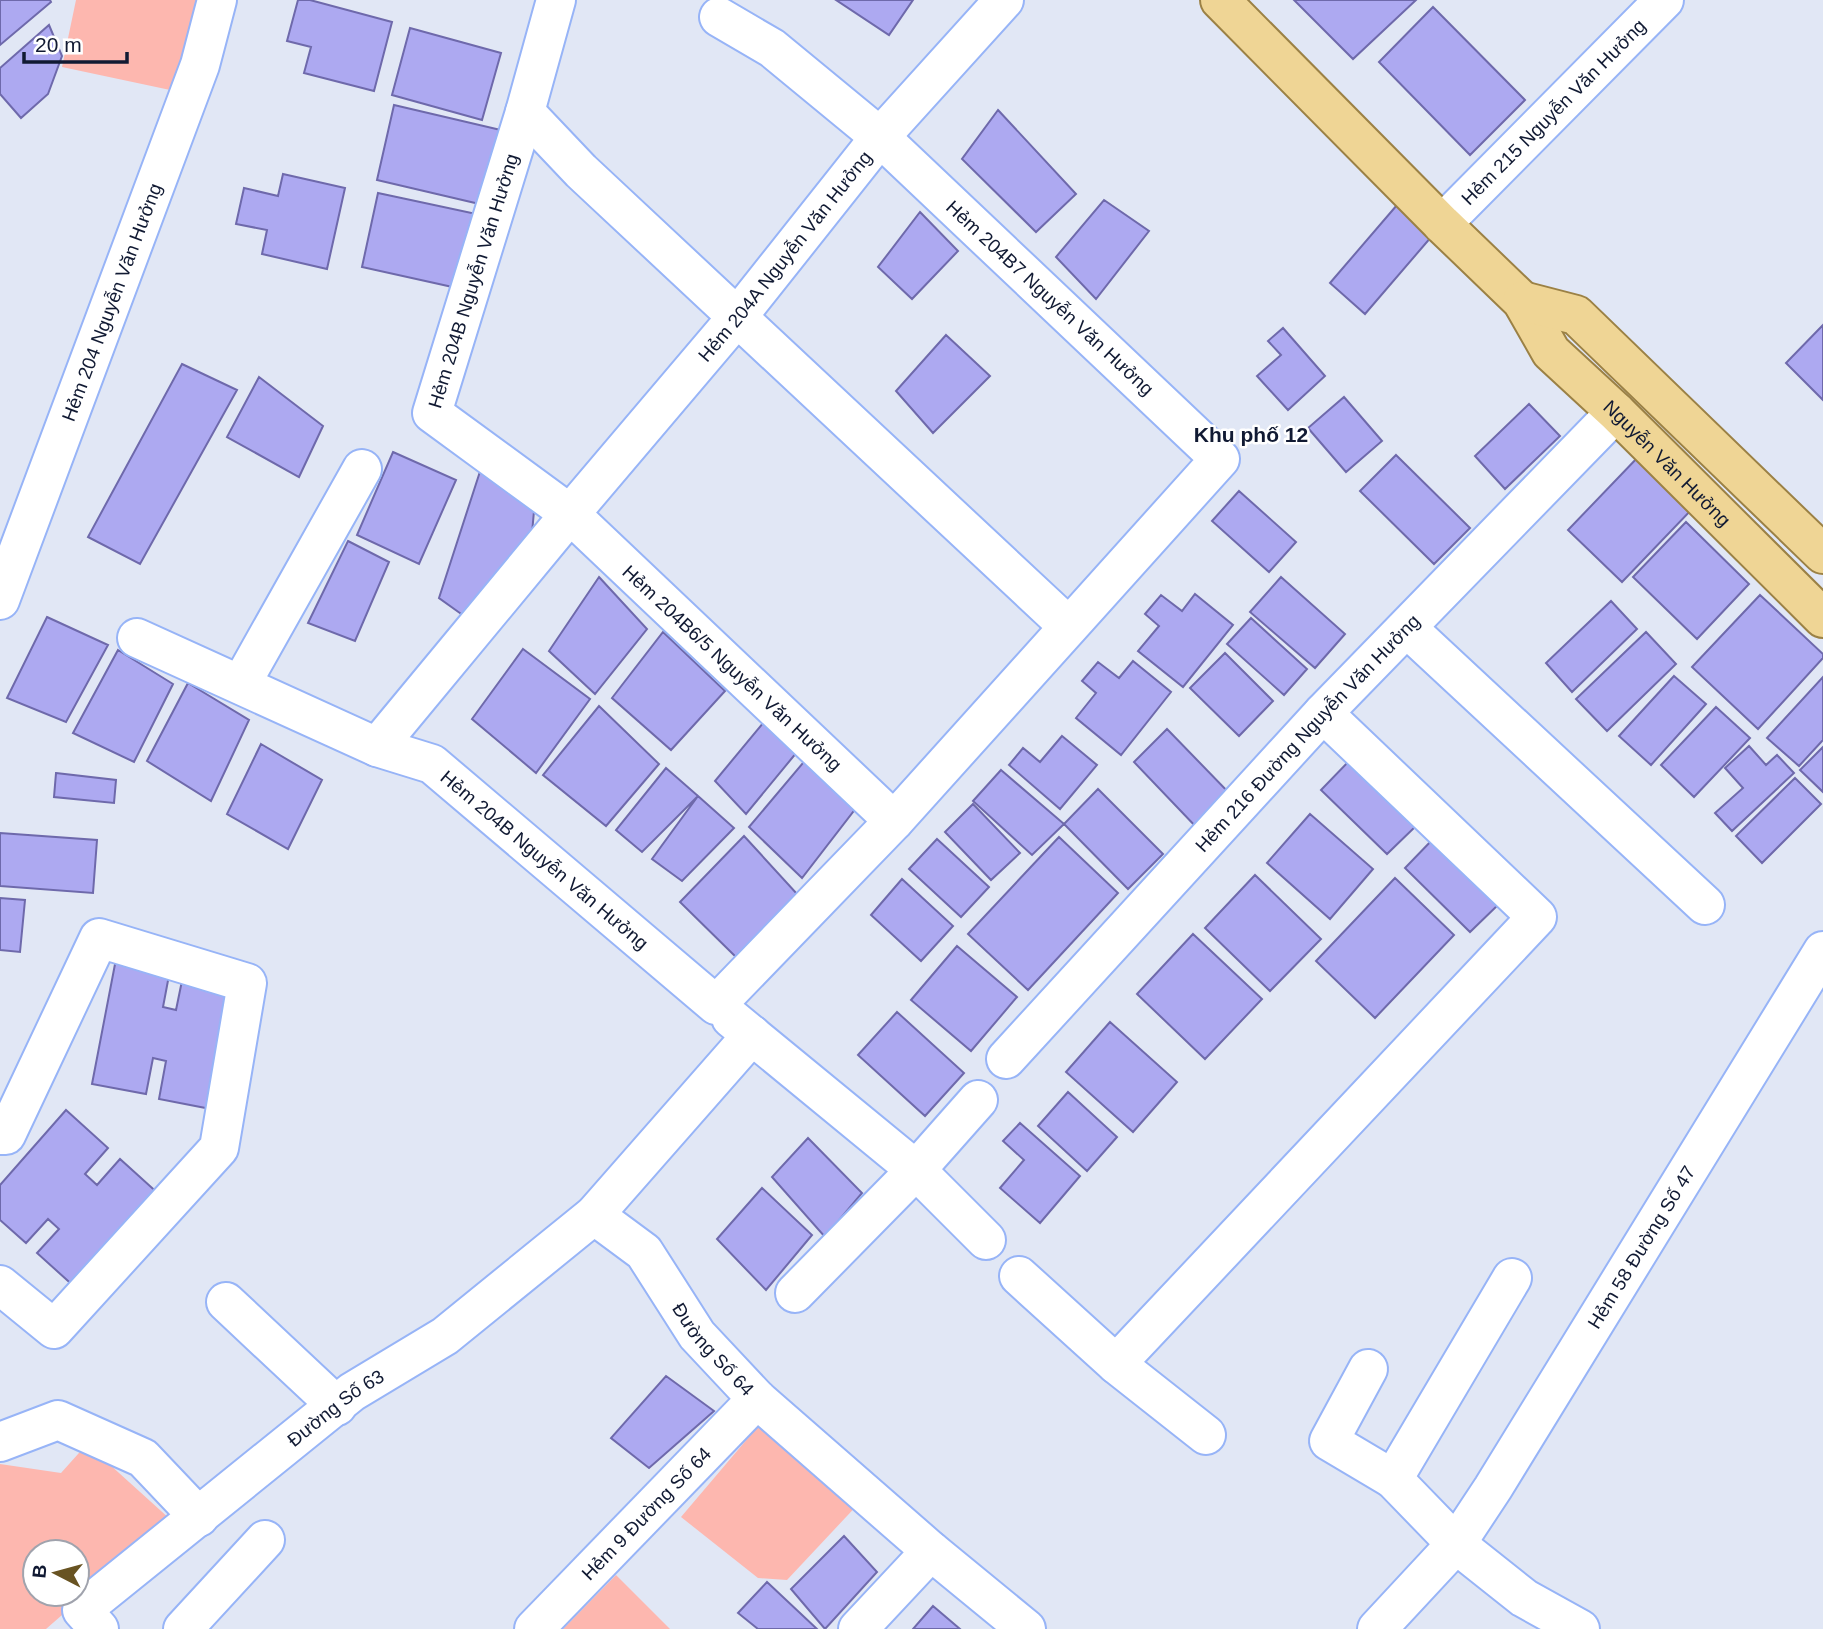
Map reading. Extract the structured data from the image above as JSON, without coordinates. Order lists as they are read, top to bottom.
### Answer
{
  "streets": {
    "main road": ["Nguyễn Văn Hưởng"],
    "street": [
      "Hẻm 215 Nguyễn Văn Hưởng",
      "Hẻm 204A Nguyễn Văn Hưởng",
      "Hẻm 204B Nguyễn Văn Hưởng",
      "Hẻm 204B7 Nguyễn Văn Hưởng",
      "Hẻm 204 Nguyễn Văn Hưởng",
      "Hẻm 204B6/5 Nguyễn Văn Hưởng",
      "Hẻm 216 Đường Nguyễn Văn Hưởng",
      "Hẻm 58 Đường Số 47",
      "Đường Số 64",
      "Đường Số 63",
      "Hẻm 9 Đường Số 64"
    ]
  },
  "crossings": [
    ["Hẻm 215 Nguyễn Văn Hưởng", "Nguyễn Văn Hưởng"],
    ["Hẻm 204A Nguyễn Văn Hưởng", "Hẻm 204B Nguyễn Văn Hưởng"],
    ["Hẻm 204A Nguyễn Văn Hưởng", "Hẻm 204B7 Nguyễn Văn Hưởng"],
    ["Hẻm 204A Nguyễn Văn Hưởng", "Hẻm 204B6/5 Nguyễn Văn Hưởng"],
    ["Hẻm 204B Nguyễn Văn Hưởng", "Hẻm 204B6/5 Nguyễn Văn Hưởng"],
    ["Nguyễn Văn Hưởng", "Hẻm 216 Đường Nguyễn Văn Hưởng"],
    ["Đường Số 64", "Đường Số 63"],
    ["Đường Số 64", "Hẻm 9 Đường Số 64"]
  ],
  "districts": ["Khu phố 12"],
  "scale_bar": "20 m",
  "north": "left"
}
